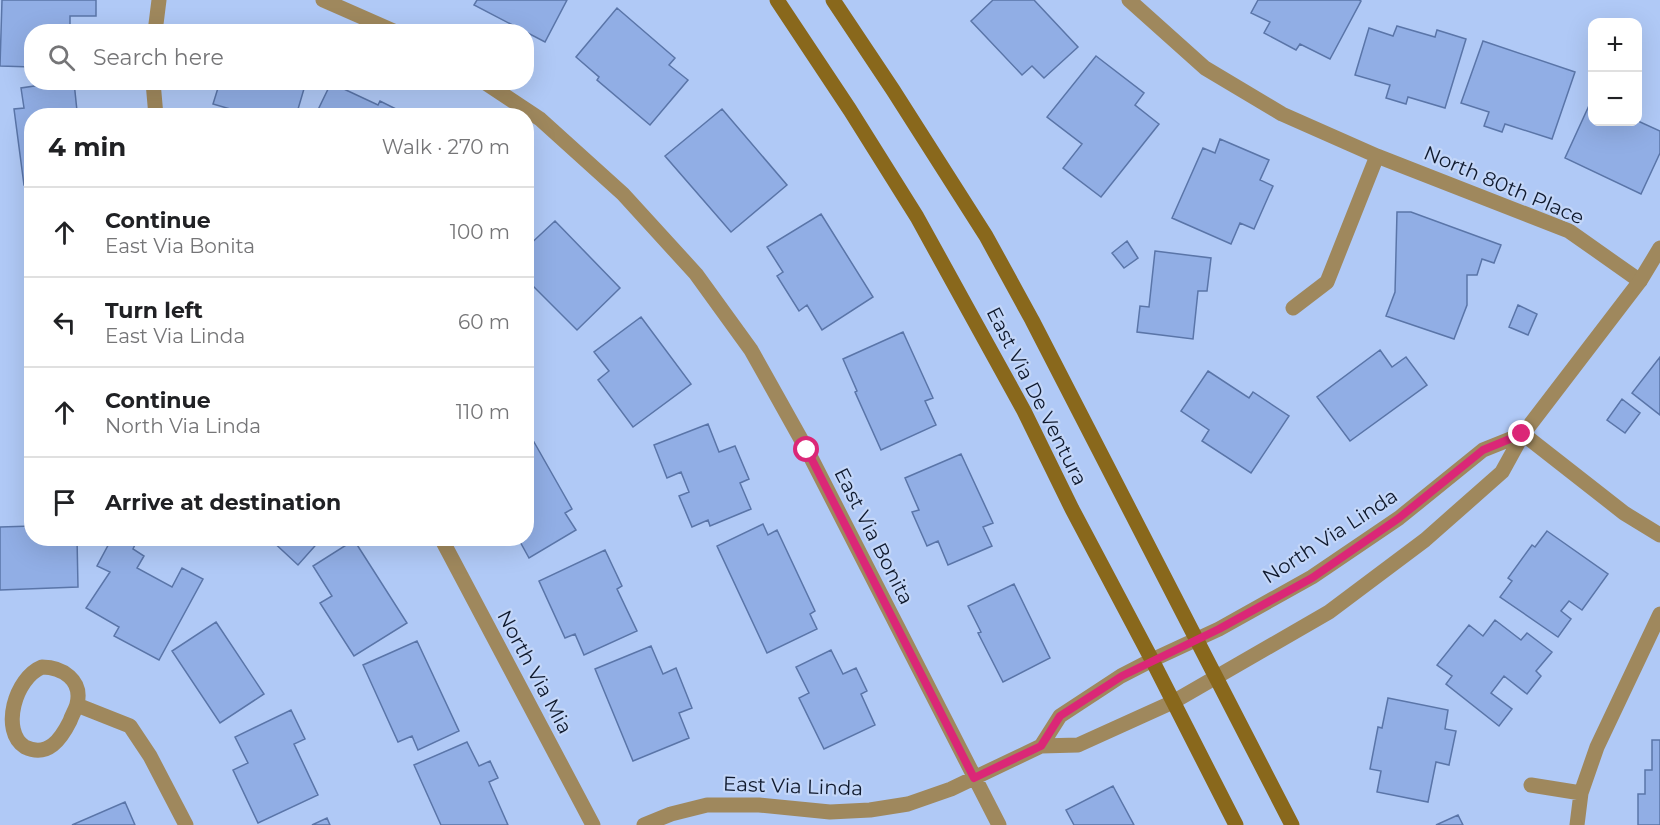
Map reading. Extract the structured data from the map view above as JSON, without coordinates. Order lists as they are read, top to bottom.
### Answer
{
  "streets": {
    "main road": ["East Via De Ventura"],
    "street": [
      "North 80th Place",
      "East Via Bonita",
      "North Via Linda",
      "North Via Mia",
      "East Via Linda"
    ]
  },
  "crossings": [
    ["East Via De Ventura", "North Via Linda"],
    ["East Via De Ventura", "East Via Linda"],
    ["East Via Bonita", "East Via Linda"]
  ],
  "page": {
    "map_buttons": ["+", "−"],
    "search": "Search here",
    "heading": ["4 min", "Walk · 270 m"],
    "list": [
      ["Continue", "East Via Bonita", "100 m"],
      ["Turn left", "East Via Linda", "60 m"],
      ["Continue", "North Via Linda", "110 m"],
      "Arrive at destination"
    ]
  }
}
